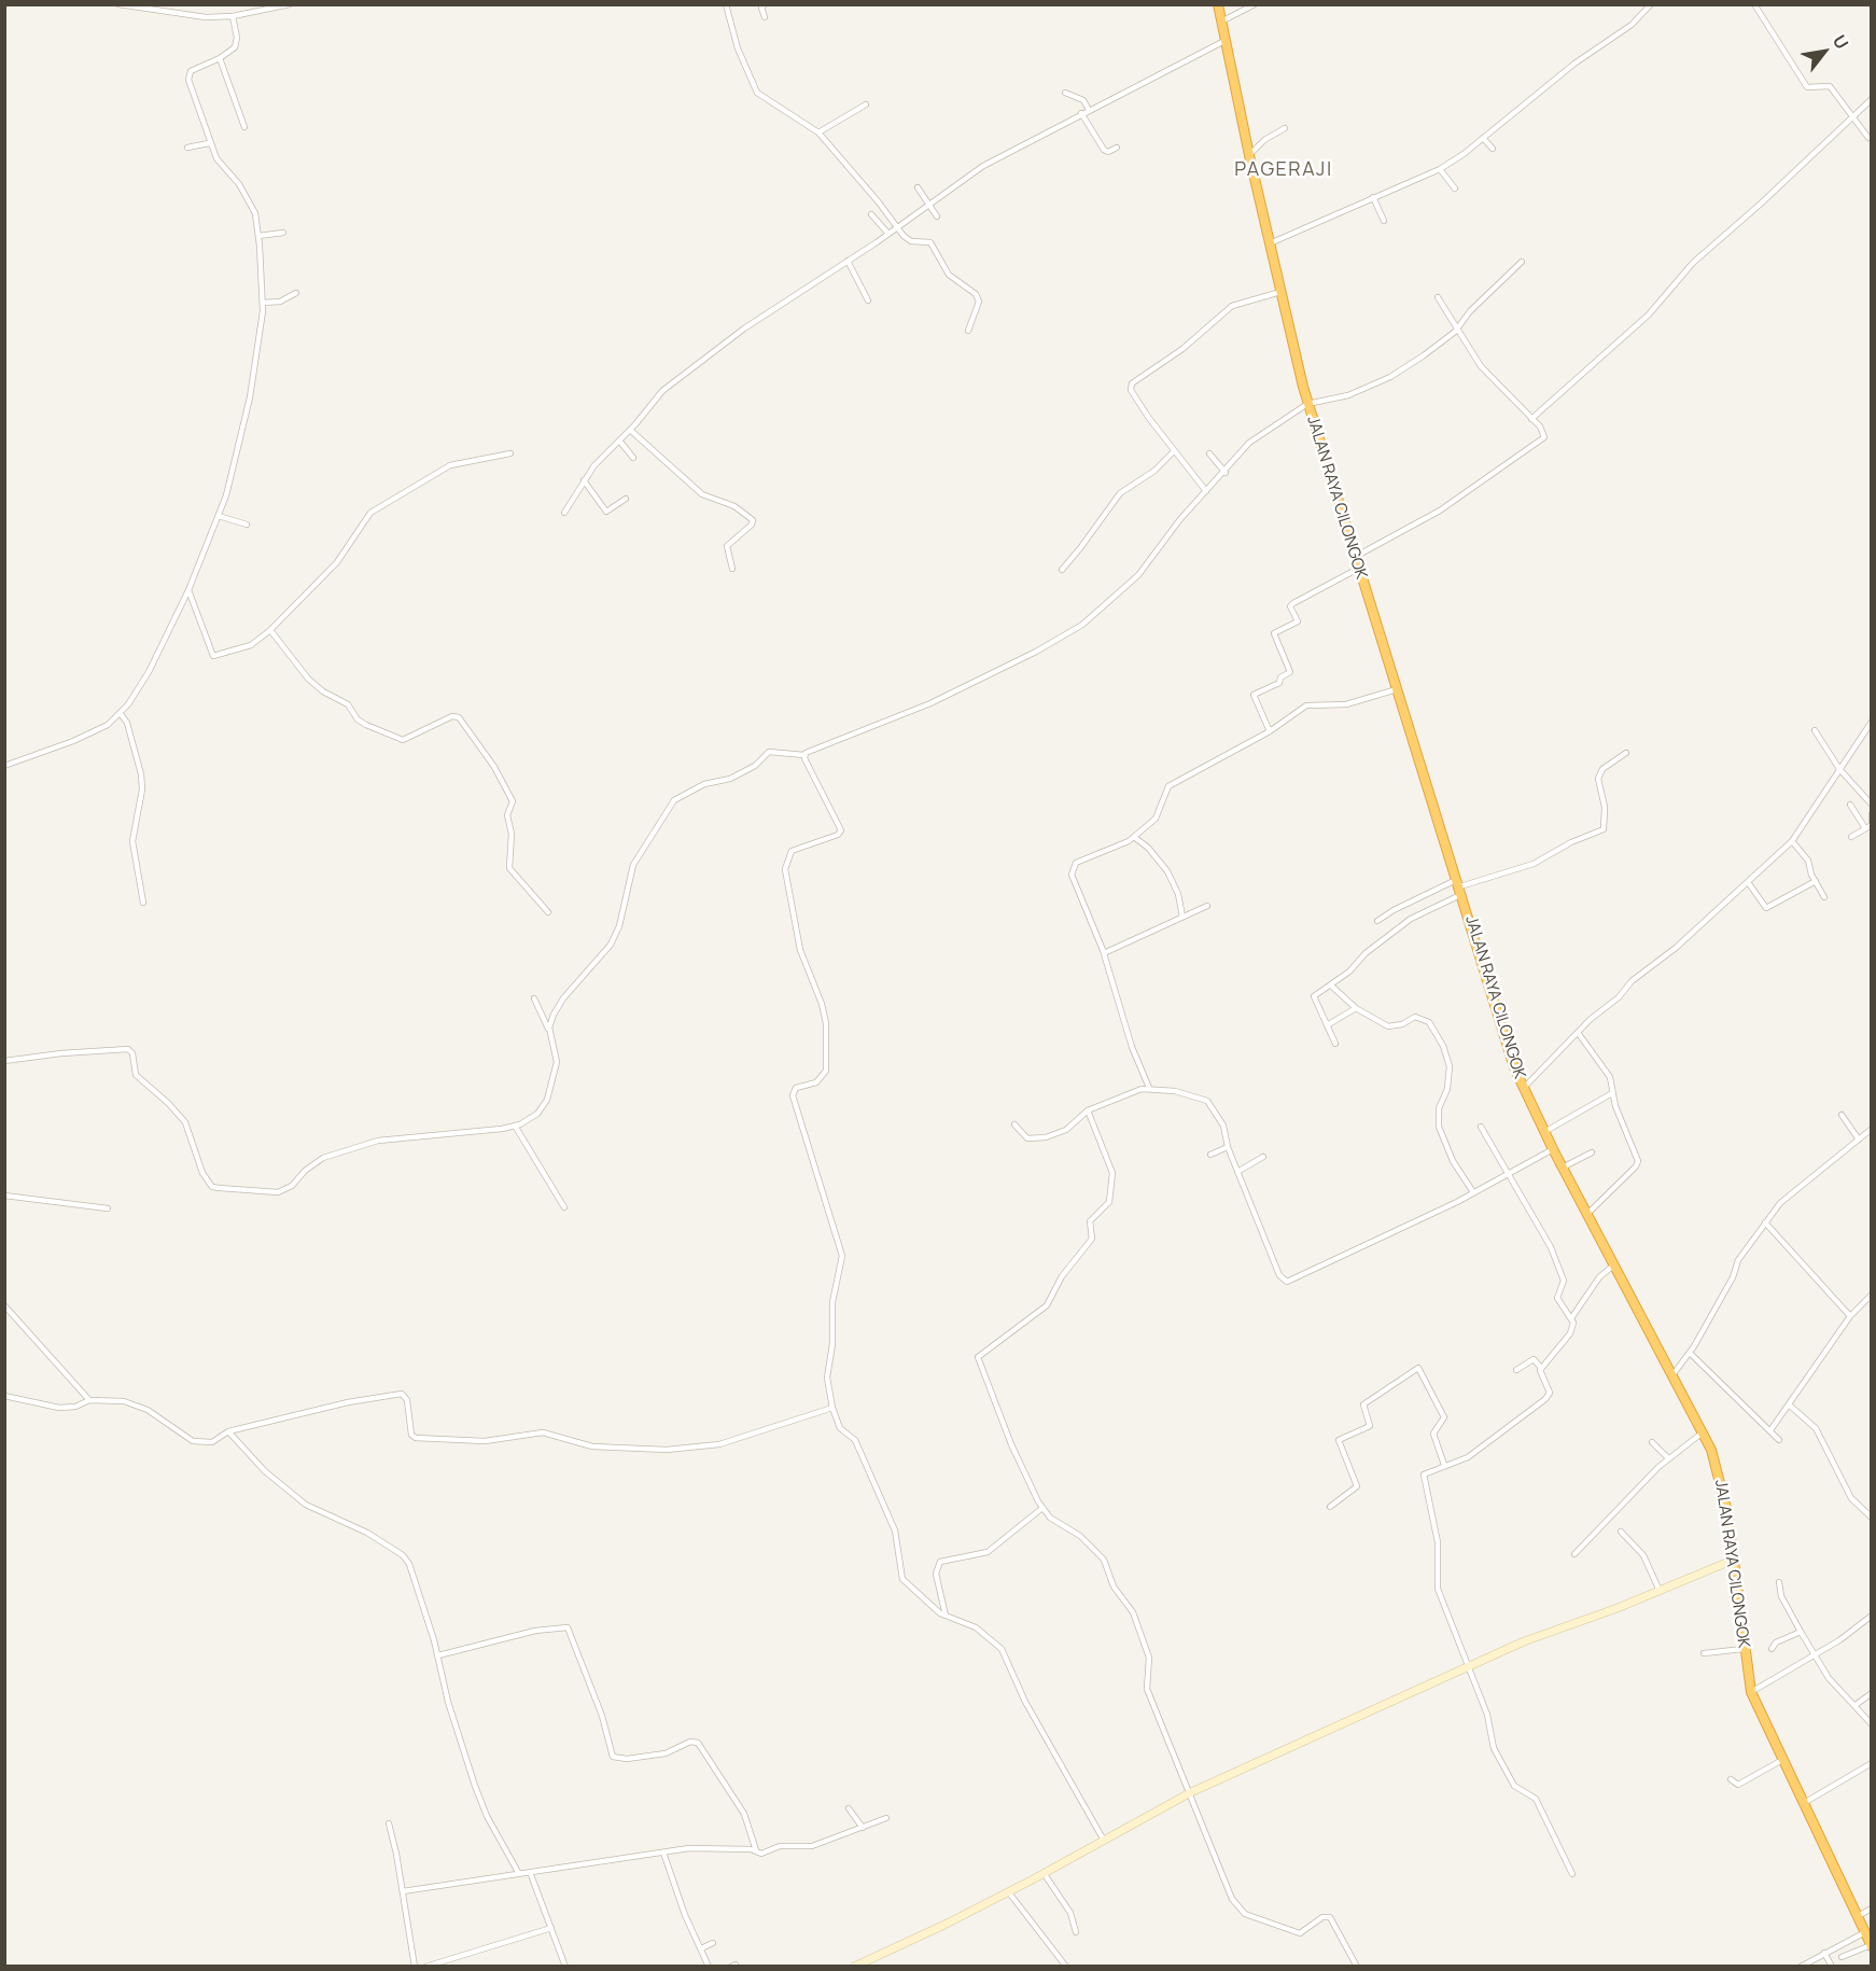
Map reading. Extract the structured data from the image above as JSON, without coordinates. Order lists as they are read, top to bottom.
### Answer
{
  "streets": {
    "highway": ["JALAN RAYA CILONGOK"]
  },
  "districts": ["PAGERAJI"],
  "north": "top right"
}
